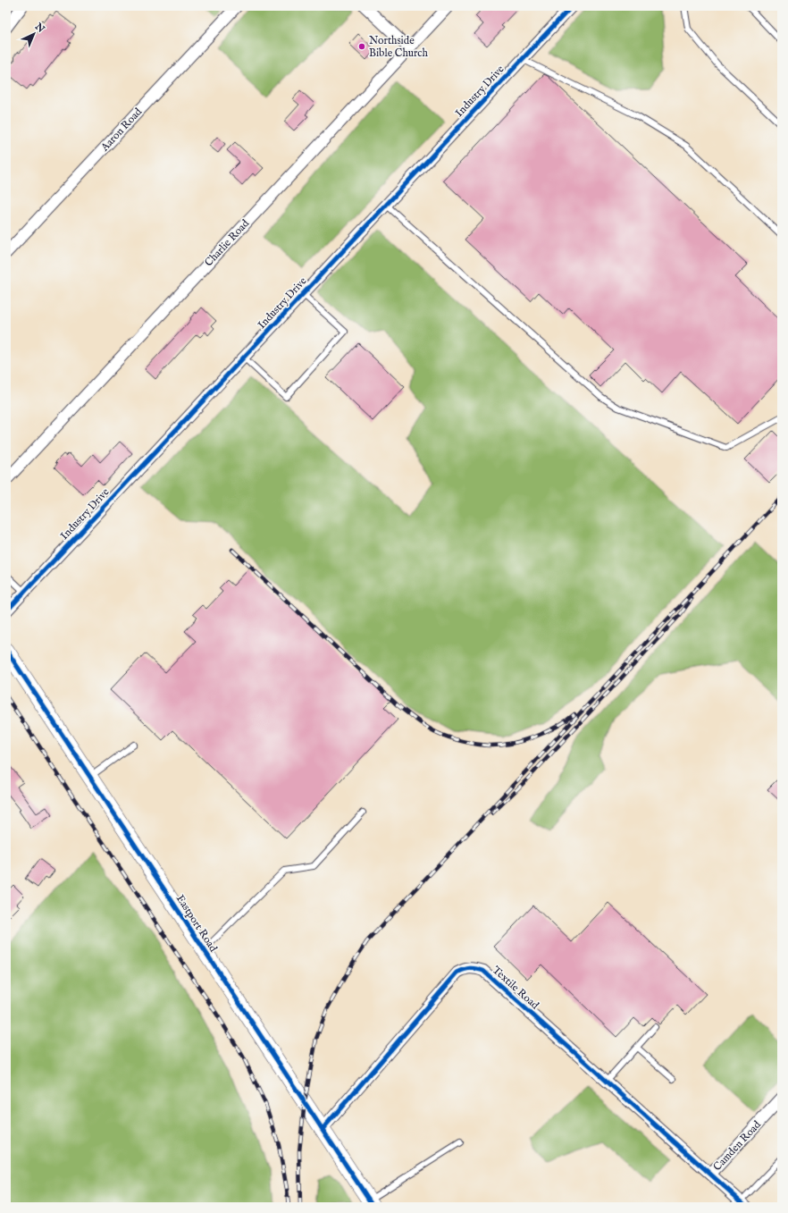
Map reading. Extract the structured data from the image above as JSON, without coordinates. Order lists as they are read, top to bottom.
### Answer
{
  "streets": {
    "street": [
      "Industry Drive",
      "Aaron Road",
      "Charlie Road",
      "Eastport Road",
      "Textile Road",
      "Camden Road"
    ]
  },
  "crossings": [
    ["Eastport Road", "Textile Road"],
    ["Textile Road", "Camden Road"]
  ],
  "places": ["Northside Bible Church"],
  "north": "top right"
}
